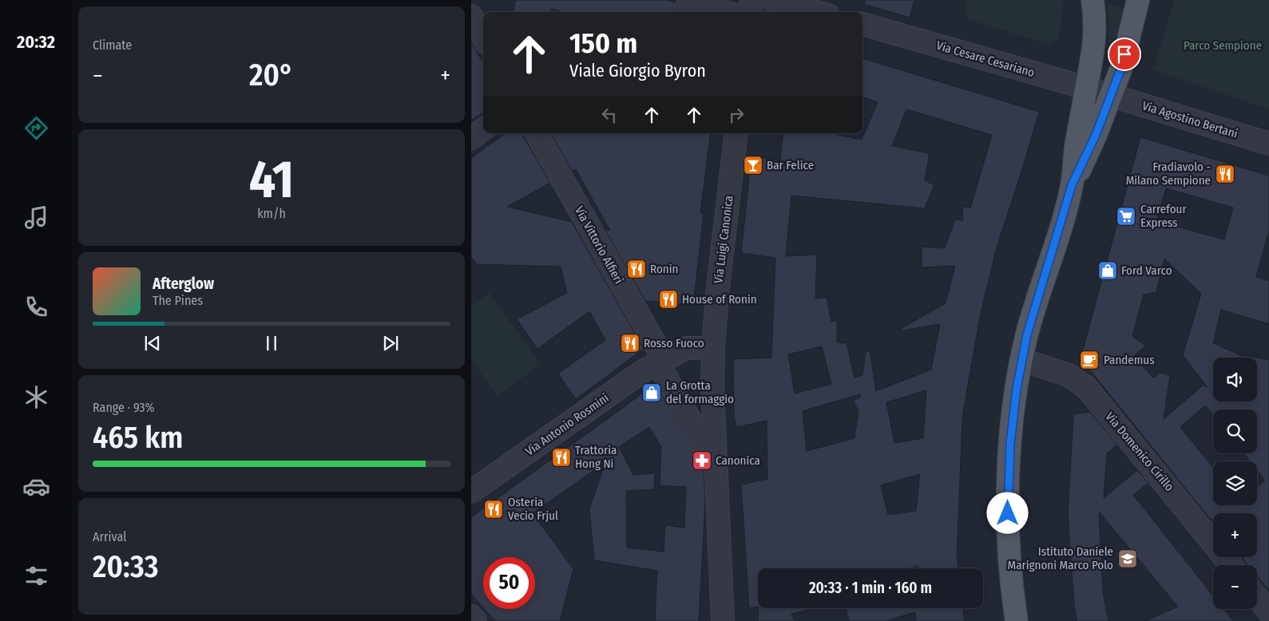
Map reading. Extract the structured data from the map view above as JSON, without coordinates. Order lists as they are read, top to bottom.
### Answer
{
  "streets": {
    "street": [
      "Via Cesare Cesariano",
      "Via Agostino Bertani",
      "Via Luigi Canonica",
      "Via Vittorio Alfieri",
      "Via Antonio Rosmini",
      "Via Domenico Cirillo"
    ]
  },
  "crossings": [
    ["Via Cesare Cesariano", "Via Agostino Bertani"],
    ["Via Luigi Canonica", "Via Vittorio Alfieri"],
    ["Via Luigi Canonica", "Via Antonio Rosmini"],
    ["Via Vittorio Alfieri", "Via Antonio Rosmini"]
  ],
  "parks": ["Parco Sempione"],
  "places": {
    "bar": ["Bar Felice"],
    "restaurant": [
      "Fradiavolo - Milano Sempione",
      "Ronin",
      "House of Ronin",
      "Rosso Fuoco",
      "Trattoria Hong Ni",
      "Osteria Vecio Frjul"
    ],
    "supermarket": ["Carrefour Express"],
    "shop": ["Ford Varco", "La Grotta del formaggio"],
    "cafe": ["Pandemus"],
    "pharmacy": ["Canonica"],
    "school or university": ["Istituto Daniele Marignoni Marco Polo"]
  },
  "page": {
    "tabs": "20:32",
    "tile": [
      "Climate",
      ["41", "km/h"],
      ["Range · 93%", "465 km"],
      ["Arrival", "20:33"]
    ],
    "turn": ["150 m", "Viale Giorgio Byron"],
    "heat": ["−", "20°", "+"],
    "song": ["Afterglow", "The Pines"],
    "map_buttons": ["+", "−"],
    "limit": "50",
    "trip": "20:33 · 1 min · 160 m"
  }
}
